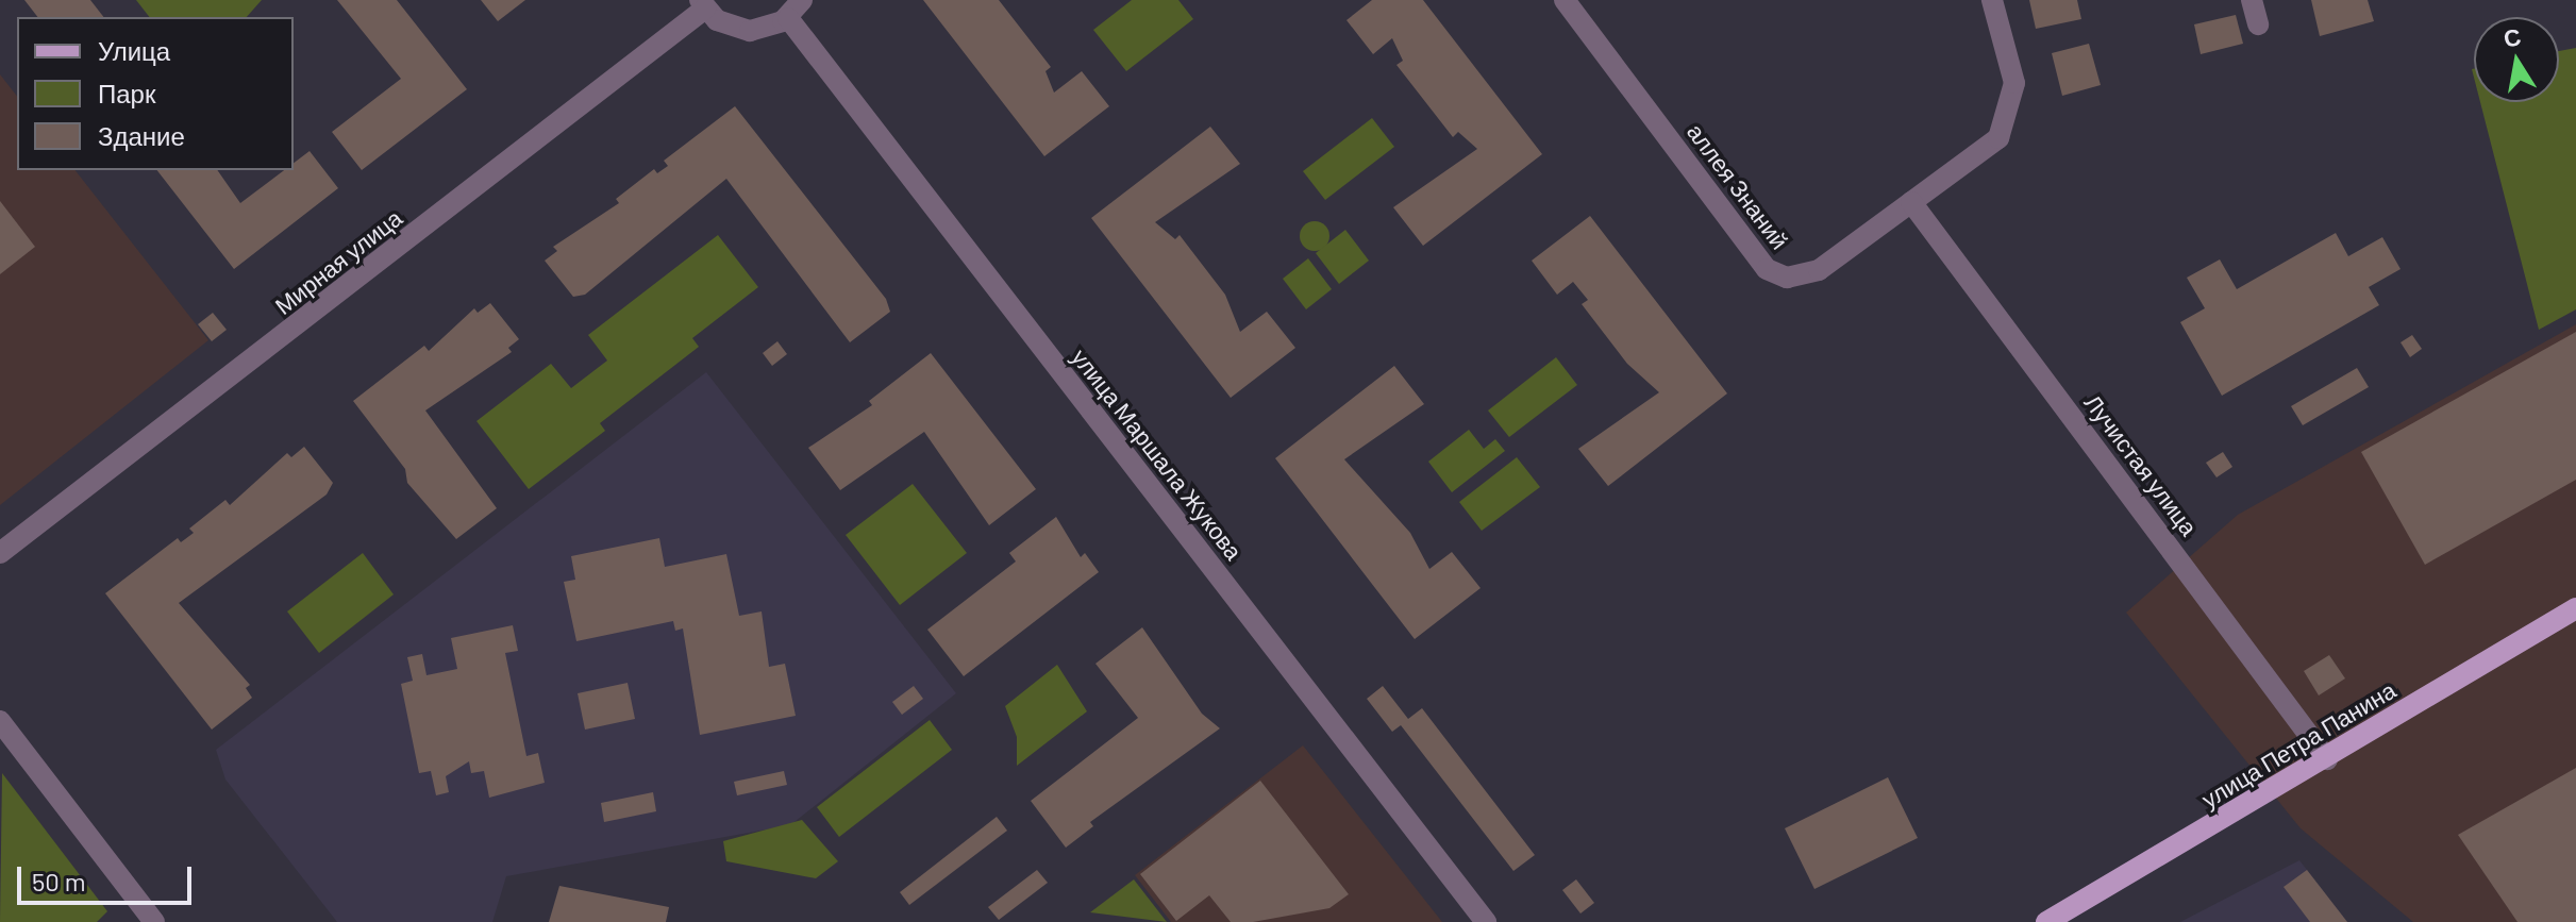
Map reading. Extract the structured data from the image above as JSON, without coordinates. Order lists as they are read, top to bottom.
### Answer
{
  "streets": {
    "main road": ["улица Петра Панина"],
    "street": [
      "аллея Знаний",
      "Мирная улица",
      "улица Маршала Жукова",
      "Лучистая улица"
    ]
  },
  "crossings": [
    ["аллея Знаний", "Лучистая улица"],
    ["Лучистая улица", "улица Петра Панина"]
  ],
  "legend": ["Улица", "Парк", "Здание"],
  "scale_bar": "50 m",
  "north": "top"
}
